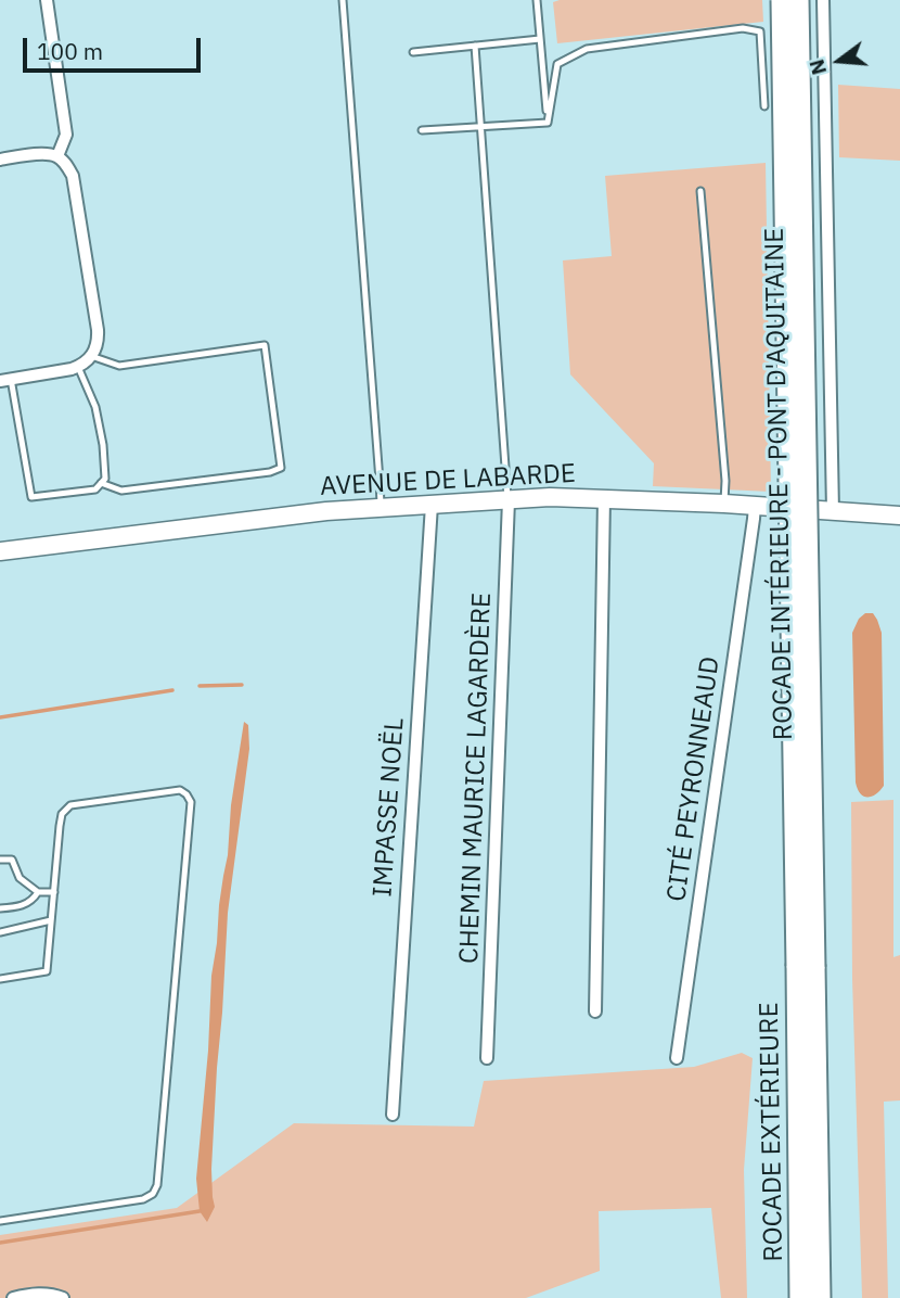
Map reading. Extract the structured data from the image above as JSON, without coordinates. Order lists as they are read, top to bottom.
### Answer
{
  "streets": {
    "highway": ["ROCADE INTÉRIEURE - PONT D'AQUITAINE", "ROCADE EXTÉRIEURE"],
    "main road": ["AVENUE DE LABARDE"],
    "street": ["CHEMIN MAURICE LAGARDÈRE", "CITÉ PEYRONNEAUD", "IMPASSE NOËL"]
  },
  "crossings": [
    ["AVENUE DE LABARDE", "CHEMIN MAURICE LAGARDÈRE"],
    ["AVENUE DE LABARDE", "CITÉ PEYRONNEAUD"],
    ["AVENUE DE LABARDE", "IMPASSE NOËL"]
  ],
  "scale_bar": "100 m",
  "north": "left"
}
